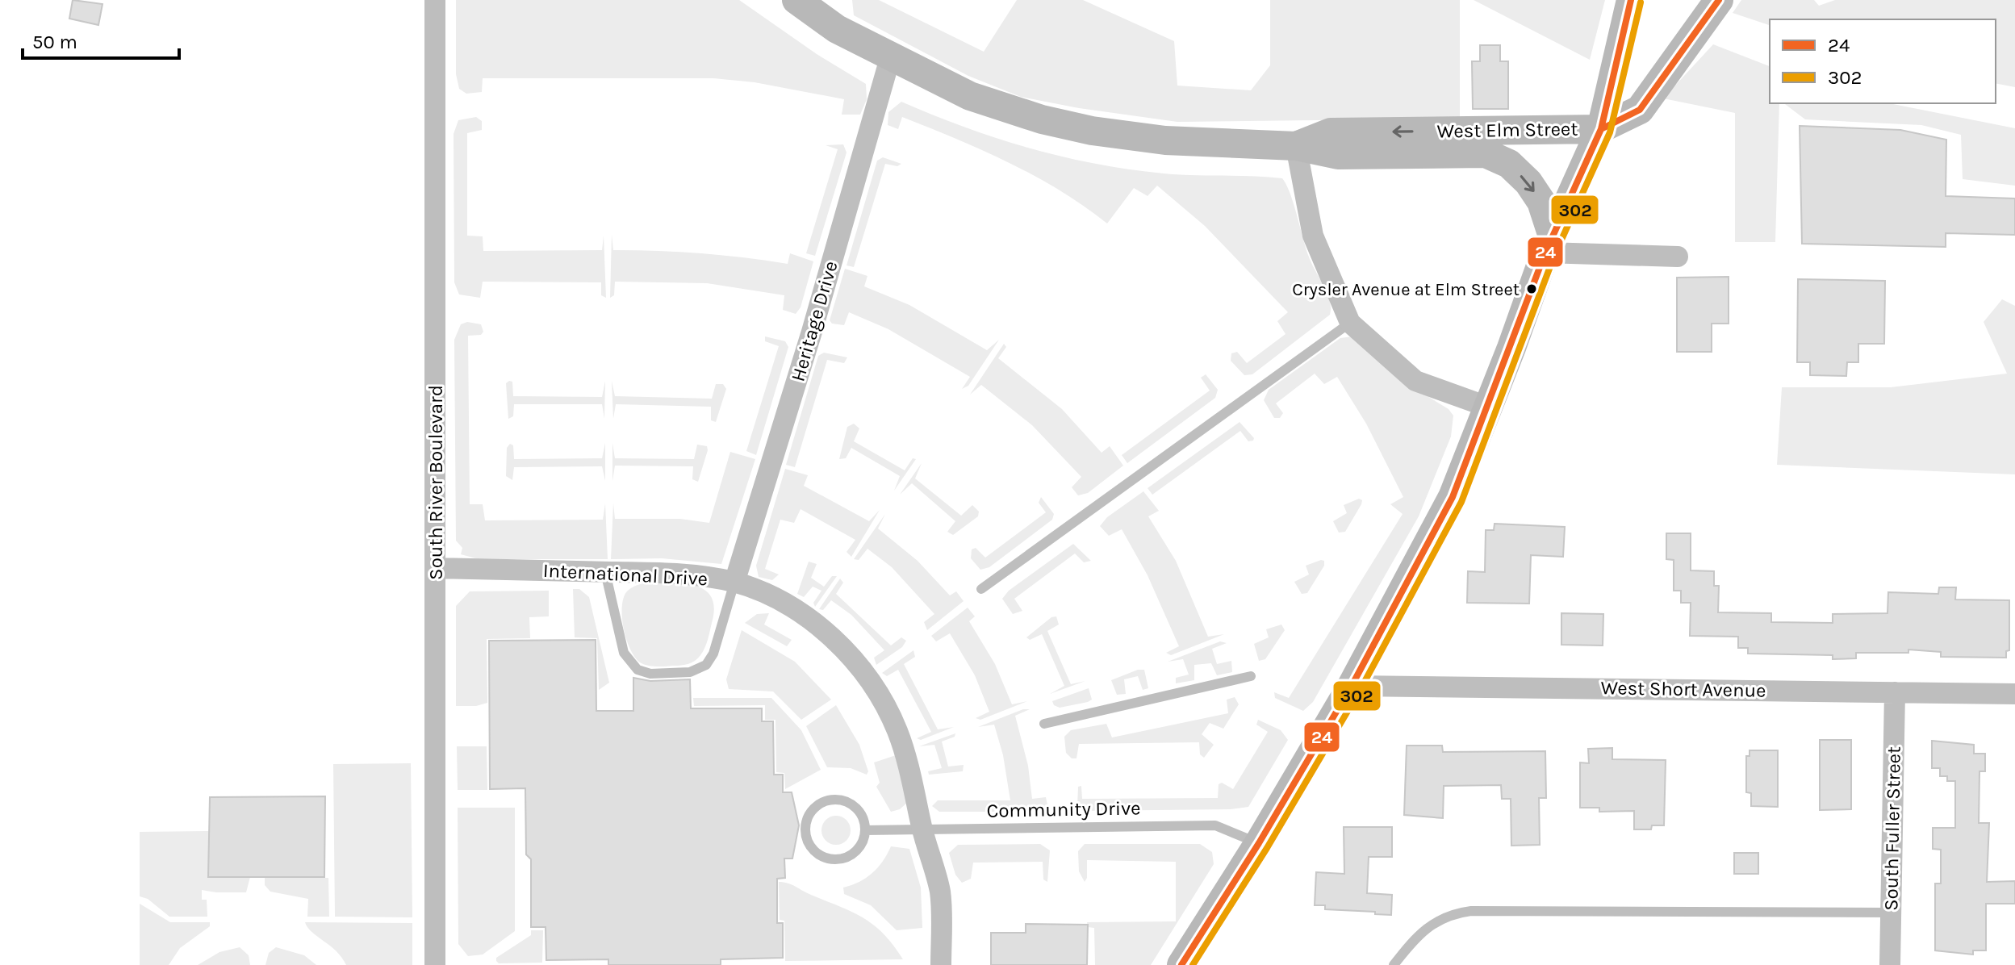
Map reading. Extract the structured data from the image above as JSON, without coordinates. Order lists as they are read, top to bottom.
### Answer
{
  "streets": {
    "main road": ["West Elm Street"],
    "street": [
      "Heritage Drive",
      "South River Boulevard",
      "International Drive",
      "West Short Avenue",
      "South Fuller Street"
    ],
    "lane": ["Community Drive"]
  },
  "crossings": [
    ["West Elm Street", "Heritage Drive"],
    ["Heritage Drive", "International Drive"],
    ["South River Boulevard", "International Drive"],
    ["International Drive", "Community Drive"],
    ["West Short Avenue", "South Fuller Street"]
  ],
  "places": ["Crysler Avenue at Elm Street"],
  "lines": ["transit line 24", "transit line 302"],
  "legend": ["24", "302"],
  "scale_bar": "50 m"
}
